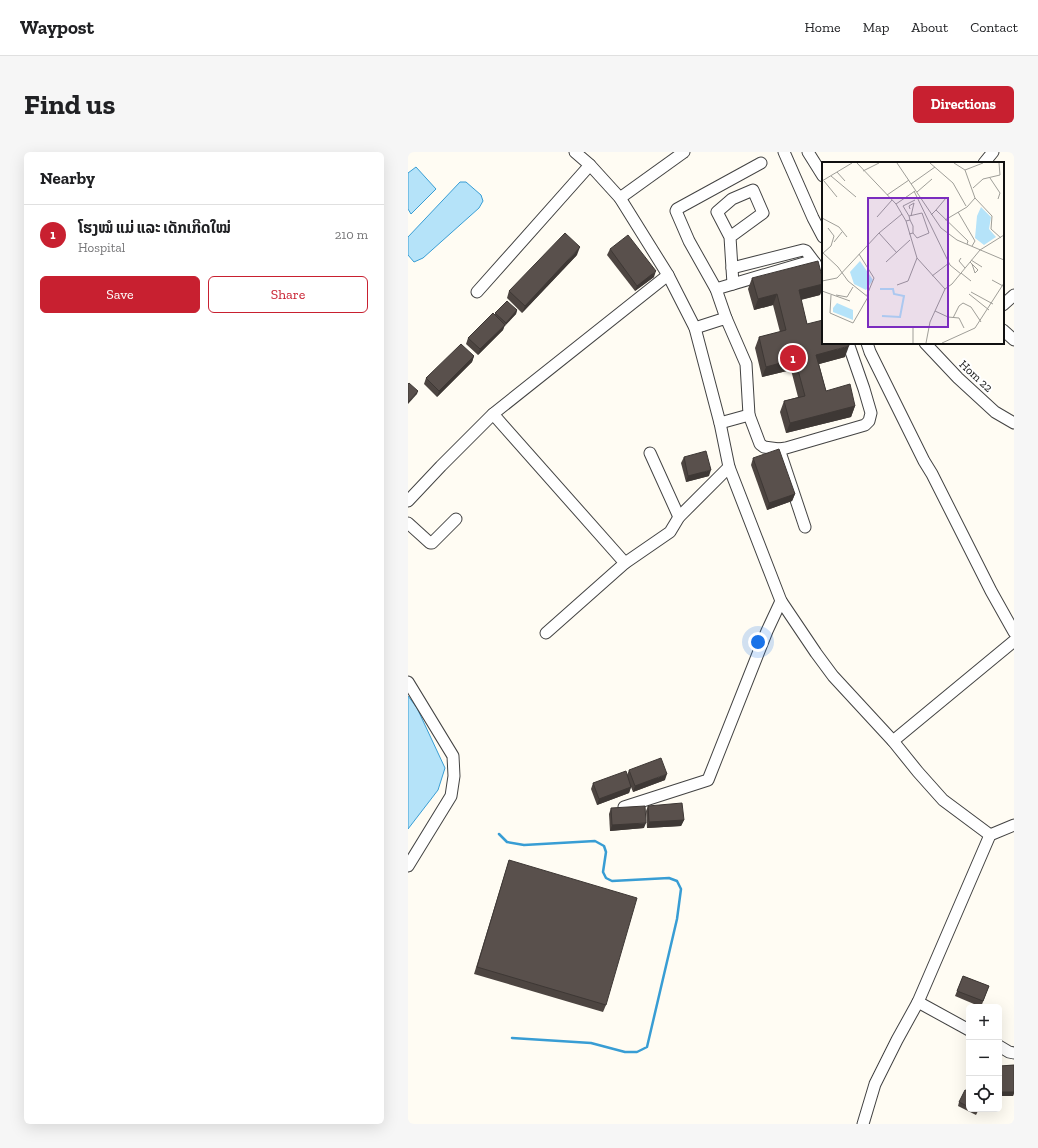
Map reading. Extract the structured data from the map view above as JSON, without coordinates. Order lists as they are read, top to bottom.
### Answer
{
  "streets": {
    "street": ["Hom 22"]
  },
  "page": {
    "header": "Waypost",
    "nav": [
      "Home",
      "Map",
      "About",
      "Contact"
    ],
    "buttons": [
      "Directions",
      ["Save", "Share"]
    ],
    "title": "Find us",
    "heading": "Nearby",
    "list": [
      {
        "mark": "1",
        "name": "ໂຮງໝໍ ແມ່ ແລະ ເດັກເກີດໃໝ່",
        "note": "Hospital",
        "value": "210 m"
      }
    ],
    "pins": "1",
    "map_buttons": ["+", "−"]
  }
}
